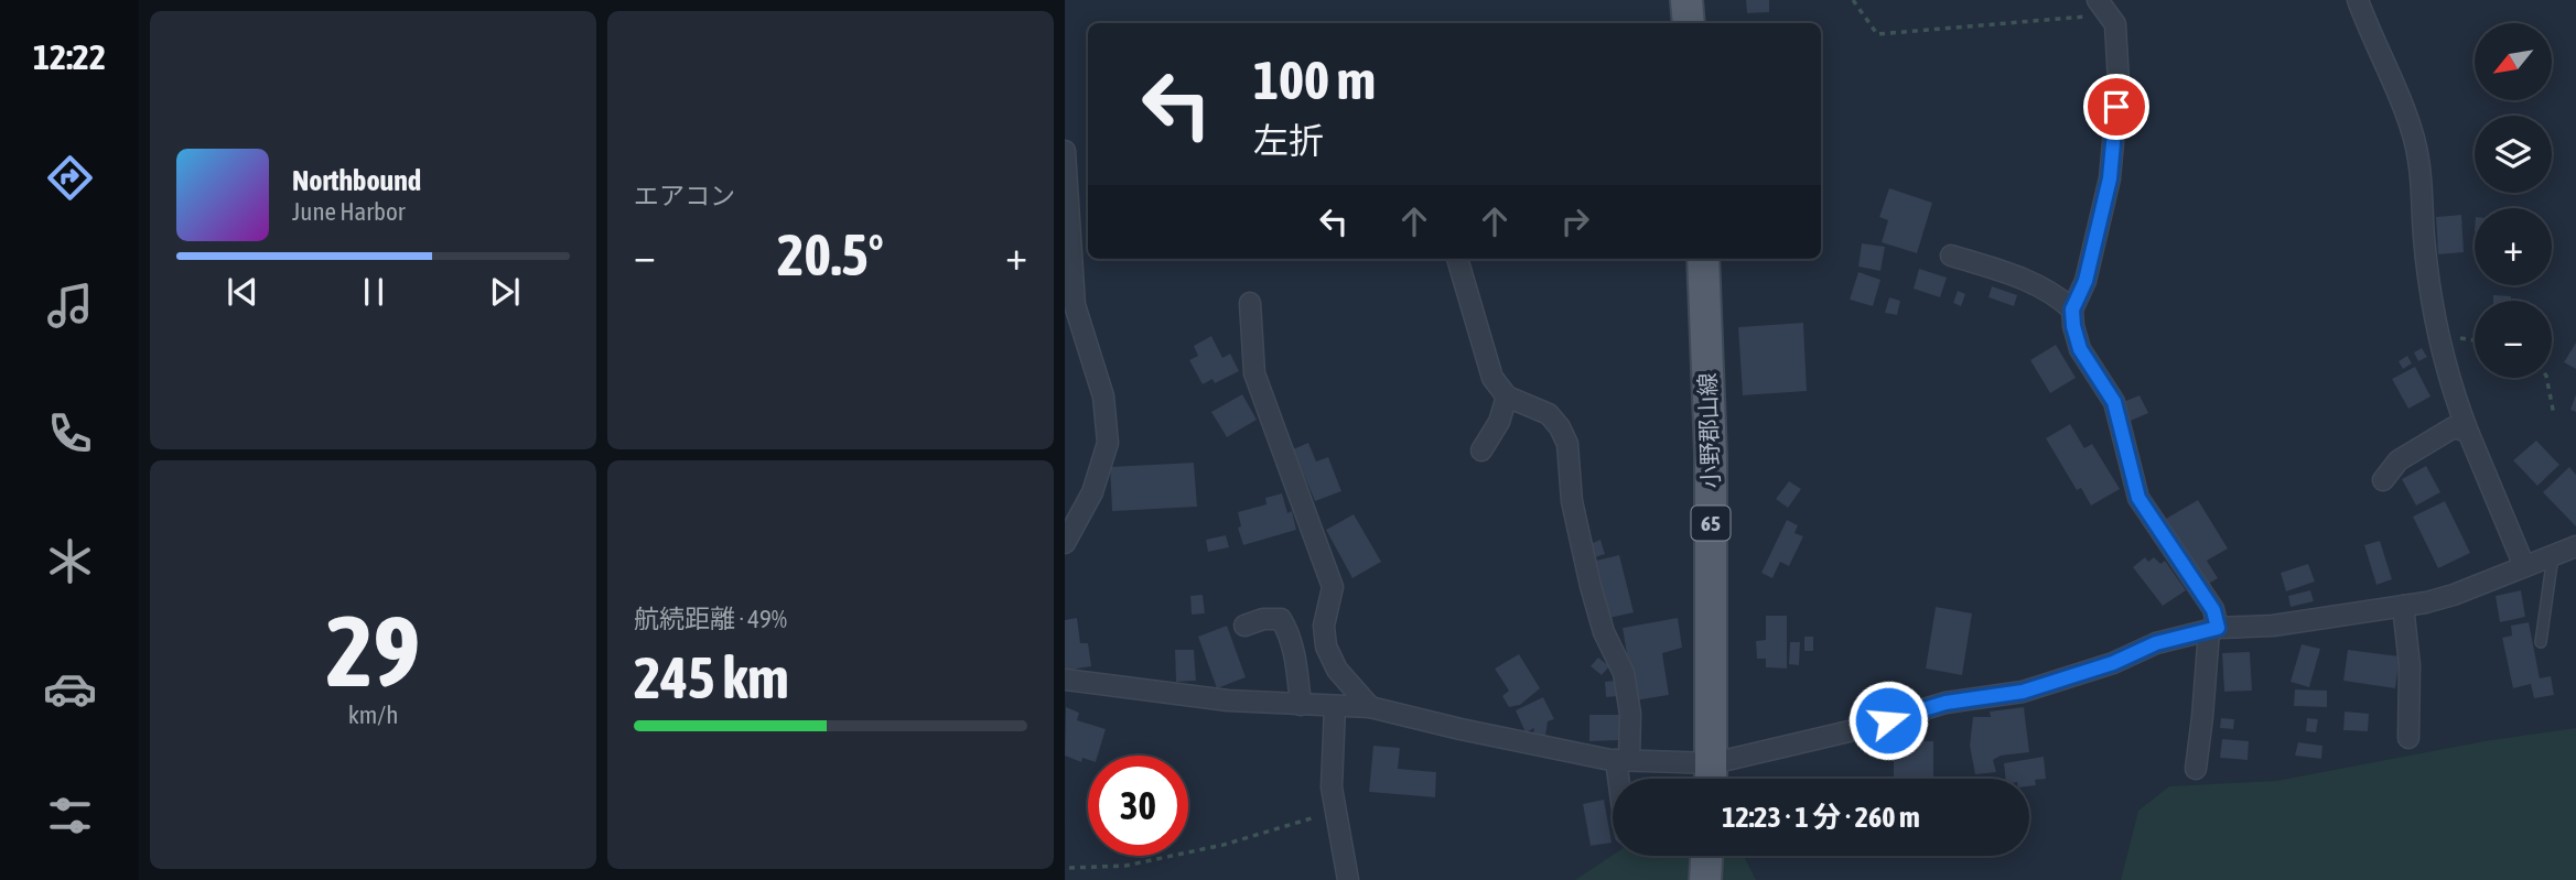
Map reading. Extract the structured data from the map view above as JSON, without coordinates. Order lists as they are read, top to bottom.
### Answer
{
  "streets": {
    "main road": ["小野郡山線", "65"]
  },
  "north": "bottom left",
  "page": {
    "tabs": "12:22",
    "tile": [
      "エアコン",
      ["29", "km/h"],
      ["航続距離 · 49%", "245 km"]
    ],
    "map_buttons": ["+", "−"],
    "turn": ["100 m", "左折"],
    "song": ["Northbound", "June Harbor"],
    "heat": ["−", "20.5°", "+"],
    "limit": "30",
    "trip": "12:23 · 1 分 · 260 m"
  }
}
